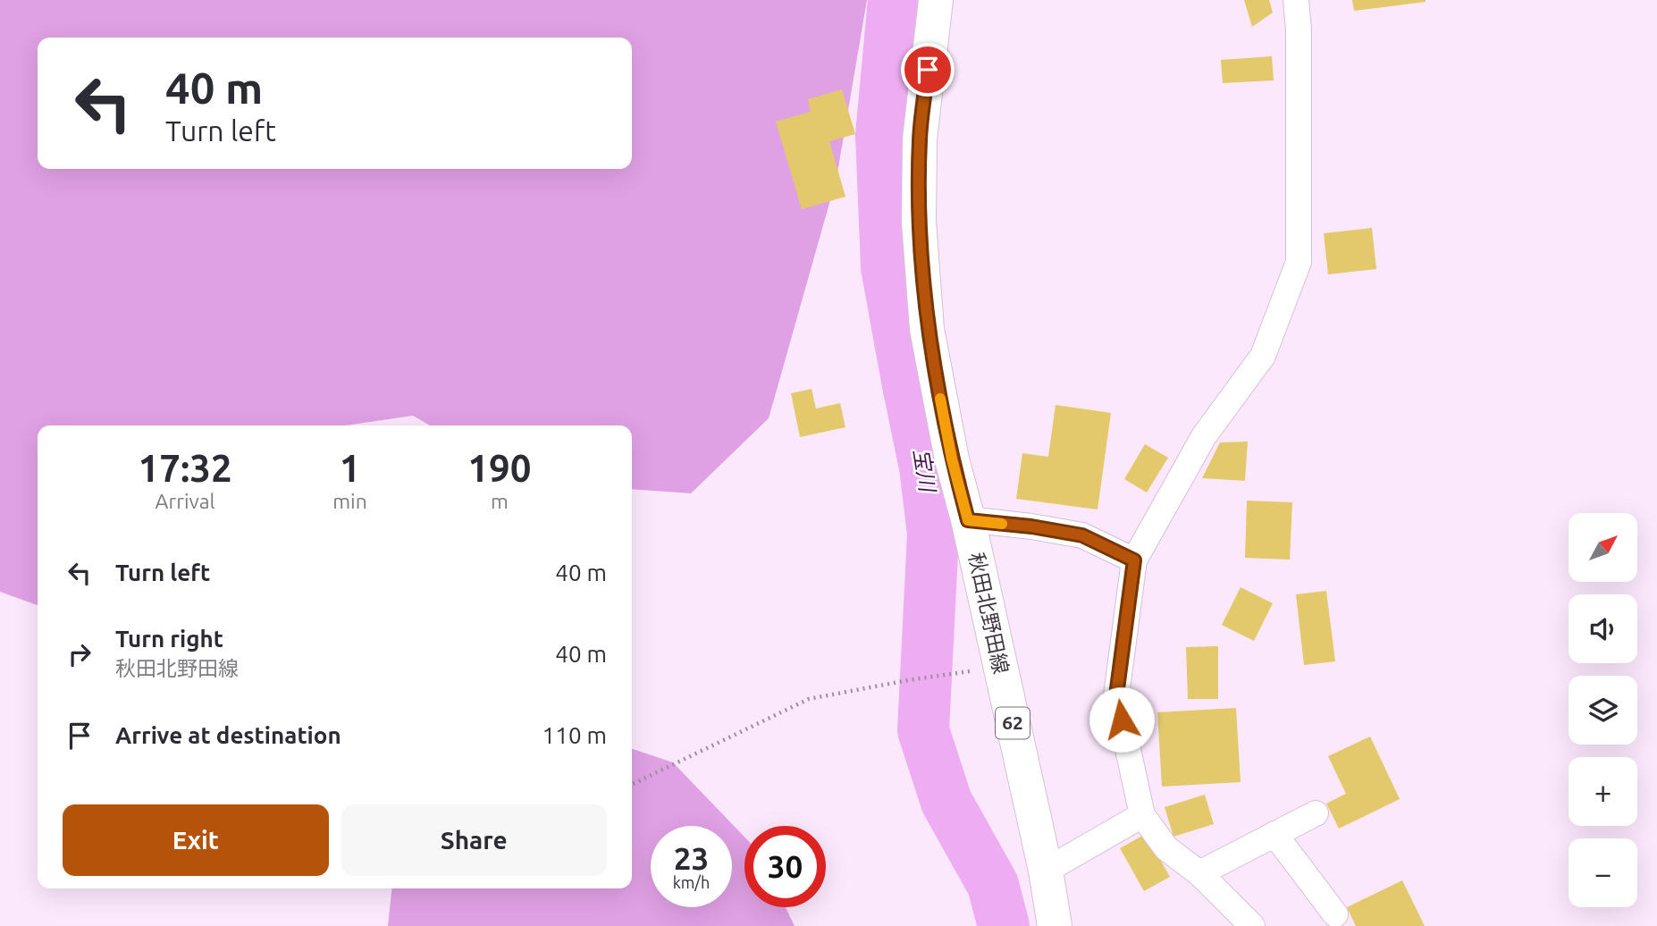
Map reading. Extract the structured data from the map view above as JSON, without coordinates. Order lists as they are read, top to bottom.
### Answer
{
  "streets": {
    "main road": ["秋田北野田線", "62"]
  },
  "water": ["宝川"],
  "north": "top right",
  "page": {
    "turn": ["40 m", "Turn left"],
    "eta": [
      "17:32",
      "Arrival",
      "1",
      "min",
      "190",
      "m"
    ],
    "map_buttons": ["+", "−"],
    "list": [
      {
        "name": "Turn left",
        "value": "40 m"
      },
      {
        "name": "Turn right",
        "note": "秋田北野田線",
        "value": "40 m"
      },
      {
        "name": "Arrive at destination",
        "value": "110 m"
      }
    ],
    "buttons": ["Exit", "Share"],
    "speed": "23 km/h",
    "limit": "30"
  }
}
